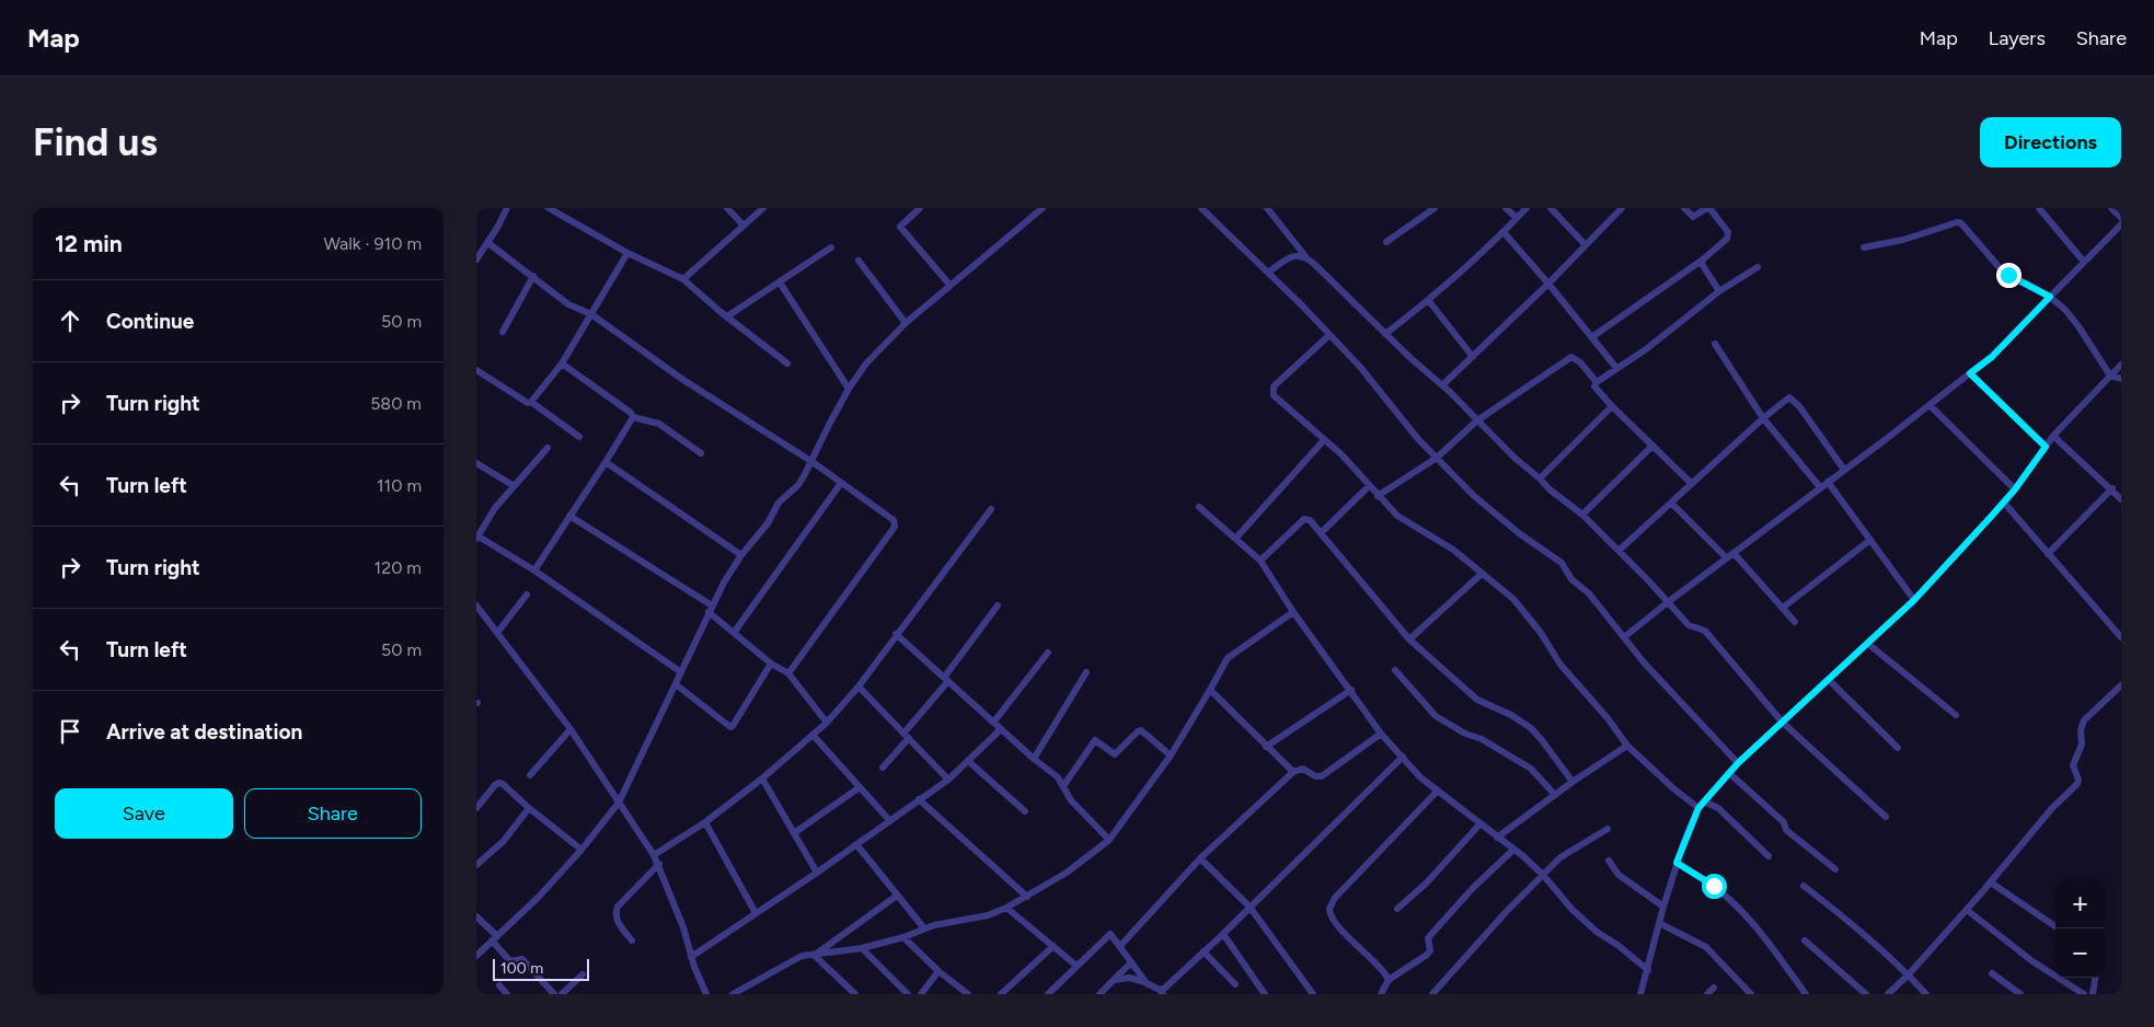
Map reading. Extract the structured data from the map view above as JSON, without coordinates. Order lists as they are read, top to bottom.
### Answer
{
  "scale_bar": "100 m",
  "page": {
    "header": "Map",
    "nav": ["Map", "Layers", "Share"],
    "buttons": [
      "Directions",
      ["Save", "Share"]
    ],
    "title": "Find us",
    "heading": ["12 min", "Walk · 910 m"],
    "list": [
      ["Continue", "50 m"],
      ["Turn right", "580 m"],
      ["Turn left", "110 m"],
      ["Turn right", "120 m"],
      ["Turn left", "50 m"],
      "Arrive at destination"
    ],
    "map_buttons": ["+", "−"],
    "scale": "100 m"
  }
}
